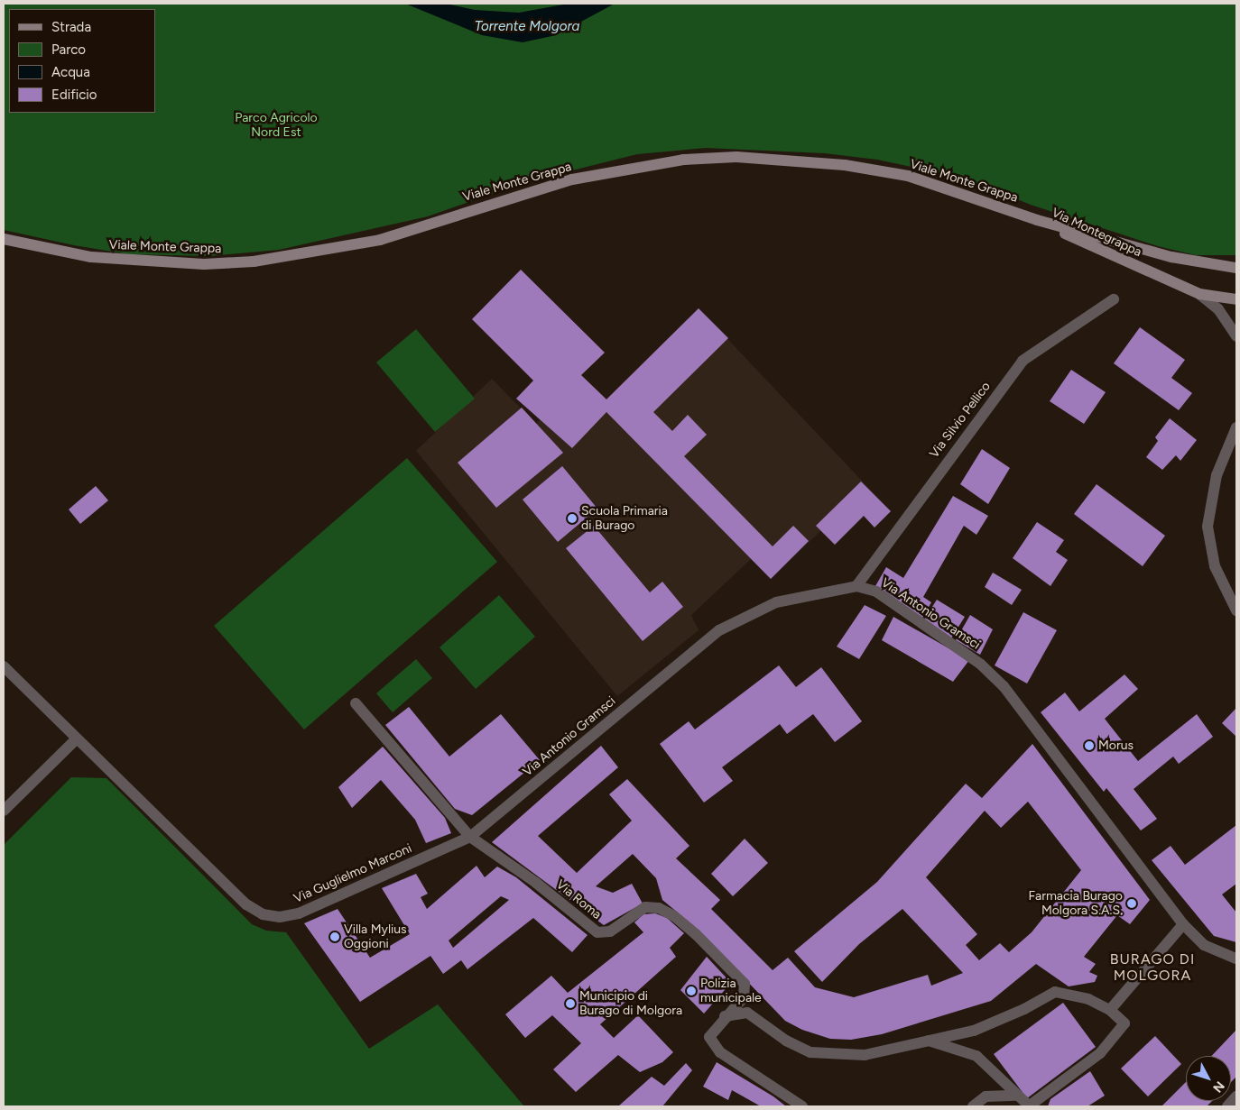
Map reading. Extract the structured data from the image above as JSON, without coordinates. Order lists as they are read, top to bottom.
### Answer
{
  "streets": {
    "street": [
      "Viale Monte Grappa",
      "Via Montegrappa",
      "Via Silvio Pellico",
      "Via Antonio Gramsci",
      "Via Guglielmo Marconi",
      "Via Roma"
    ]
  },
  "crossings": [
    ["Viale Monte Grappa", "Via Montegrappa"],
    ["Via Silvio Pellico", "Via Antonio Gramsci"],
    ["Via Antonio Gramsci", "Via Guglielmo Marconi"],
    ["Via Antonio Gramsci", "Via Roma"],
    ["Via Guglielmo Marconi", "Via Roma"]
  ],
  "districts": ["BURAGO DI MOLGORA"],
  "water": ["Torrente Molgora"],
  "parks": ["Parco Agricolo Nord Est"],
  "places": [
    "Scuola Primaria di Burago",
    "Morus",
    "Farmacia Burago Molgora S.A.S.",
    "Villa Mylius Oggioni",
    "Polizia municipale",
    "Municipio di Burago di Molgora"
  ],
  "legend": [
    "Strada",
    "Parco",
    "Acqua",
    "Edificio"
  ],
  "north": "bottom right"
}
